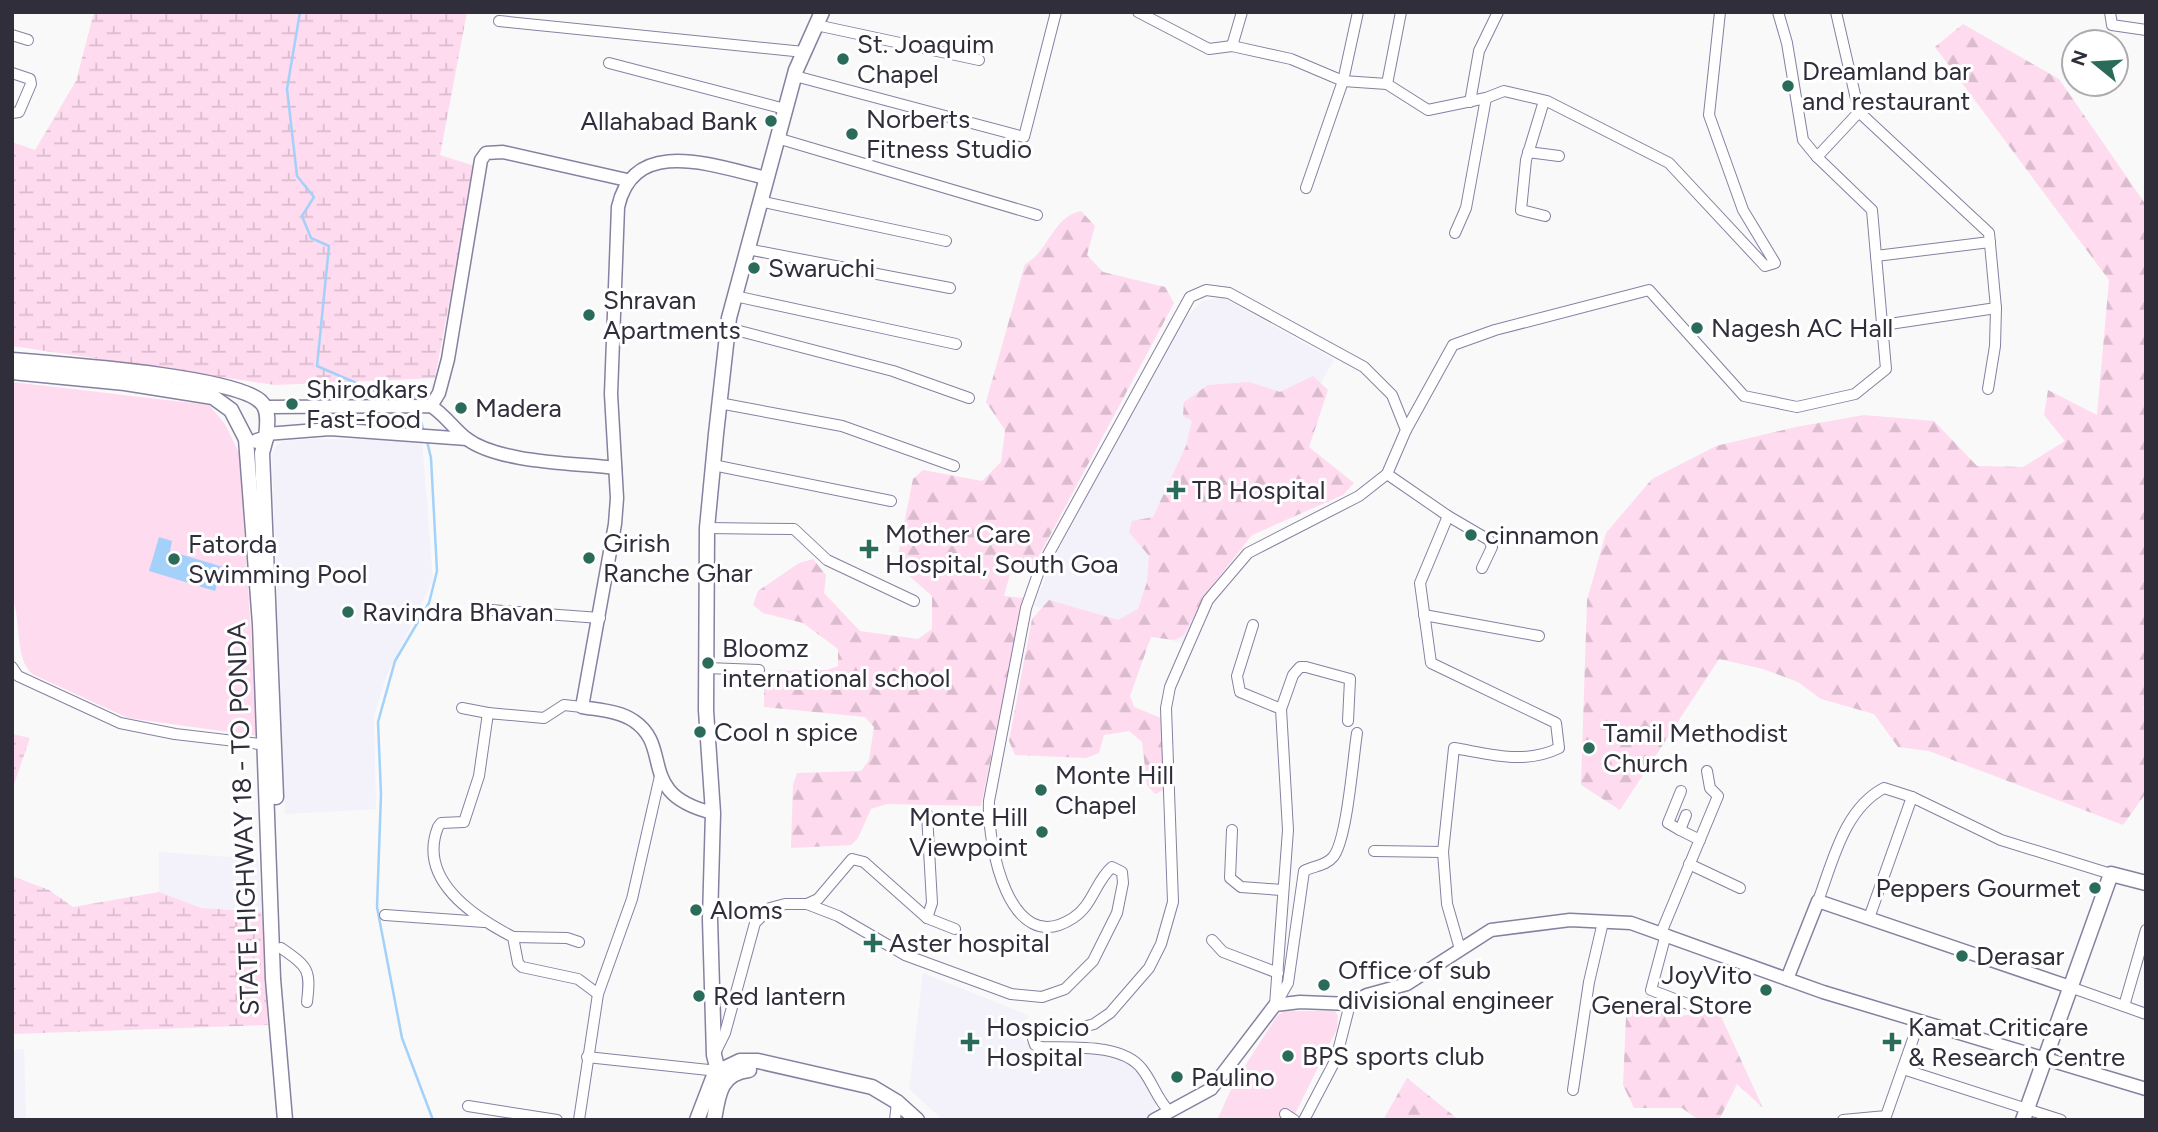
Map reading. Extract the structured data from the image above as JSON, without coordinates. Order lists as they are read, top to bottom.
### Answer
{
  "streets": {
    "main road": ["STATE HIGHWAY 18 - TO PONDA"]
  },
  "places": {
    "other": [
      "St. Joaquim Chapel",
      "Dreamland bar and restaurant",
      "Allahabad Bank",
      "Norberts Fitness Studio",
      "Swaruchi",
      "Shravan Apartments",
      "Nagesh AC Hall",
      "Shirodkars Fast-food",
      "Madera",
      "cinnamon",
      "Girish Ranche Ghar",
      "Fatorda Swimming Pool",
      "Ravindra Bhavan",
      "Bloomz international school",
      "Cool n spice",
      "Tamil Methodist Church",
      "Monte Hill Chapel",
      "Monte Hill Viewpoint",
      "Peppers Gourmet",
      "Aloms",
      "Derasar",
      "Office of sub divisional engineer",
      "JoyVito General Store",
      "Red lantern",
      "BPS sports club",
      "Paulino"
    ],
    "health": [
      "TB Hospital",
      "Mother Care Hospital, South Goa",
      "Aster hospital",
      "Hospicio Hospital",
      "Kamat Criticare & Research Centre"
    ]
  },
  "north": "left"
}
